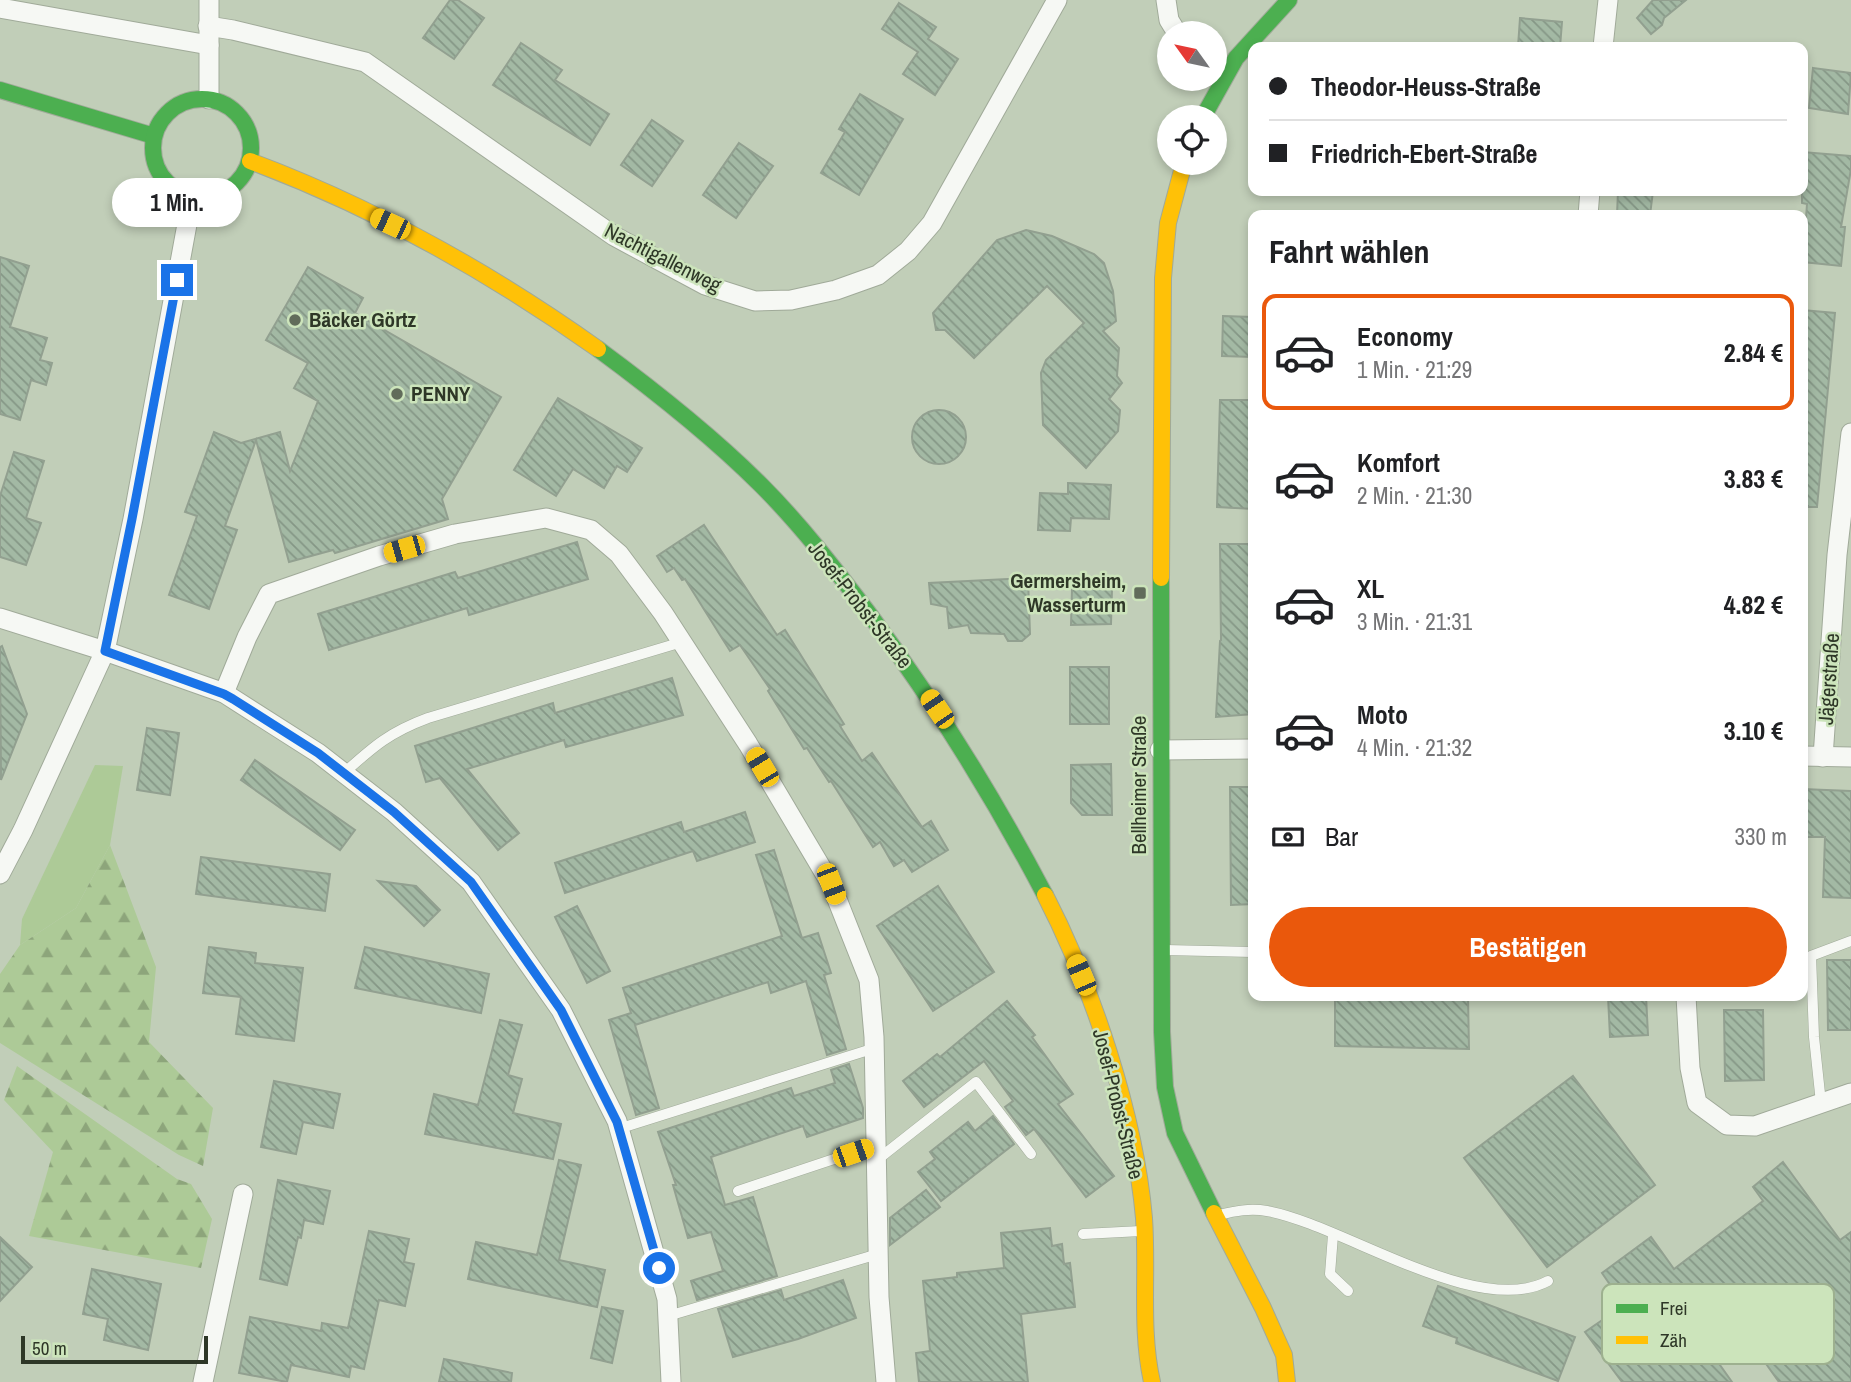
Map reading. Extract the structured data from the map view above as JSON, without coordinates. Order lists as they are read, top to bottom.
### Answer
{
  "streets": {
    "main road": ["Josef-Probst-Straße", "Bellheimer Straße"],
    "street": ["Nachtigallenweg", "Jägerstraße"]
  },
  "places": {
    "other": ["Bäcker Görtz", "PENNY"],
    "transit": ["Germersheim, Wasserturm"]
  },
  "legend": ["Frei", "Zäh"],
  "scale_bar": "50 m",
  "north": "top left",
  "page": {
    "banner": ["Theodor-Heuss-Straße", "Friedrich-Ebert-Straße"],
    "bubble": "1 Min.",
    "heading": "Fahrt wählen",
    "list": [
      {
        "name": "Economy",
        "note": "1 Min. · 21:29",
        "value": "2.84 €"
      },
      {
        "name": "Komfort",
        "note": "2 Min. · 21:30",
        "value": "3.83 €"
      },
      {
        "name": "XL",
        "note": "3 Min. · 21:31",
        "value": "4.82 €"
      },
      {
        "name": "Moto",
        "note": "4 Min. · 21:32",
        "value": "3.10 €"
      }
    ],
    "pay": ["Bar", "330 m"],
    "buttons": "Bestätigen",
    "scale": "50 m"
  }
}
